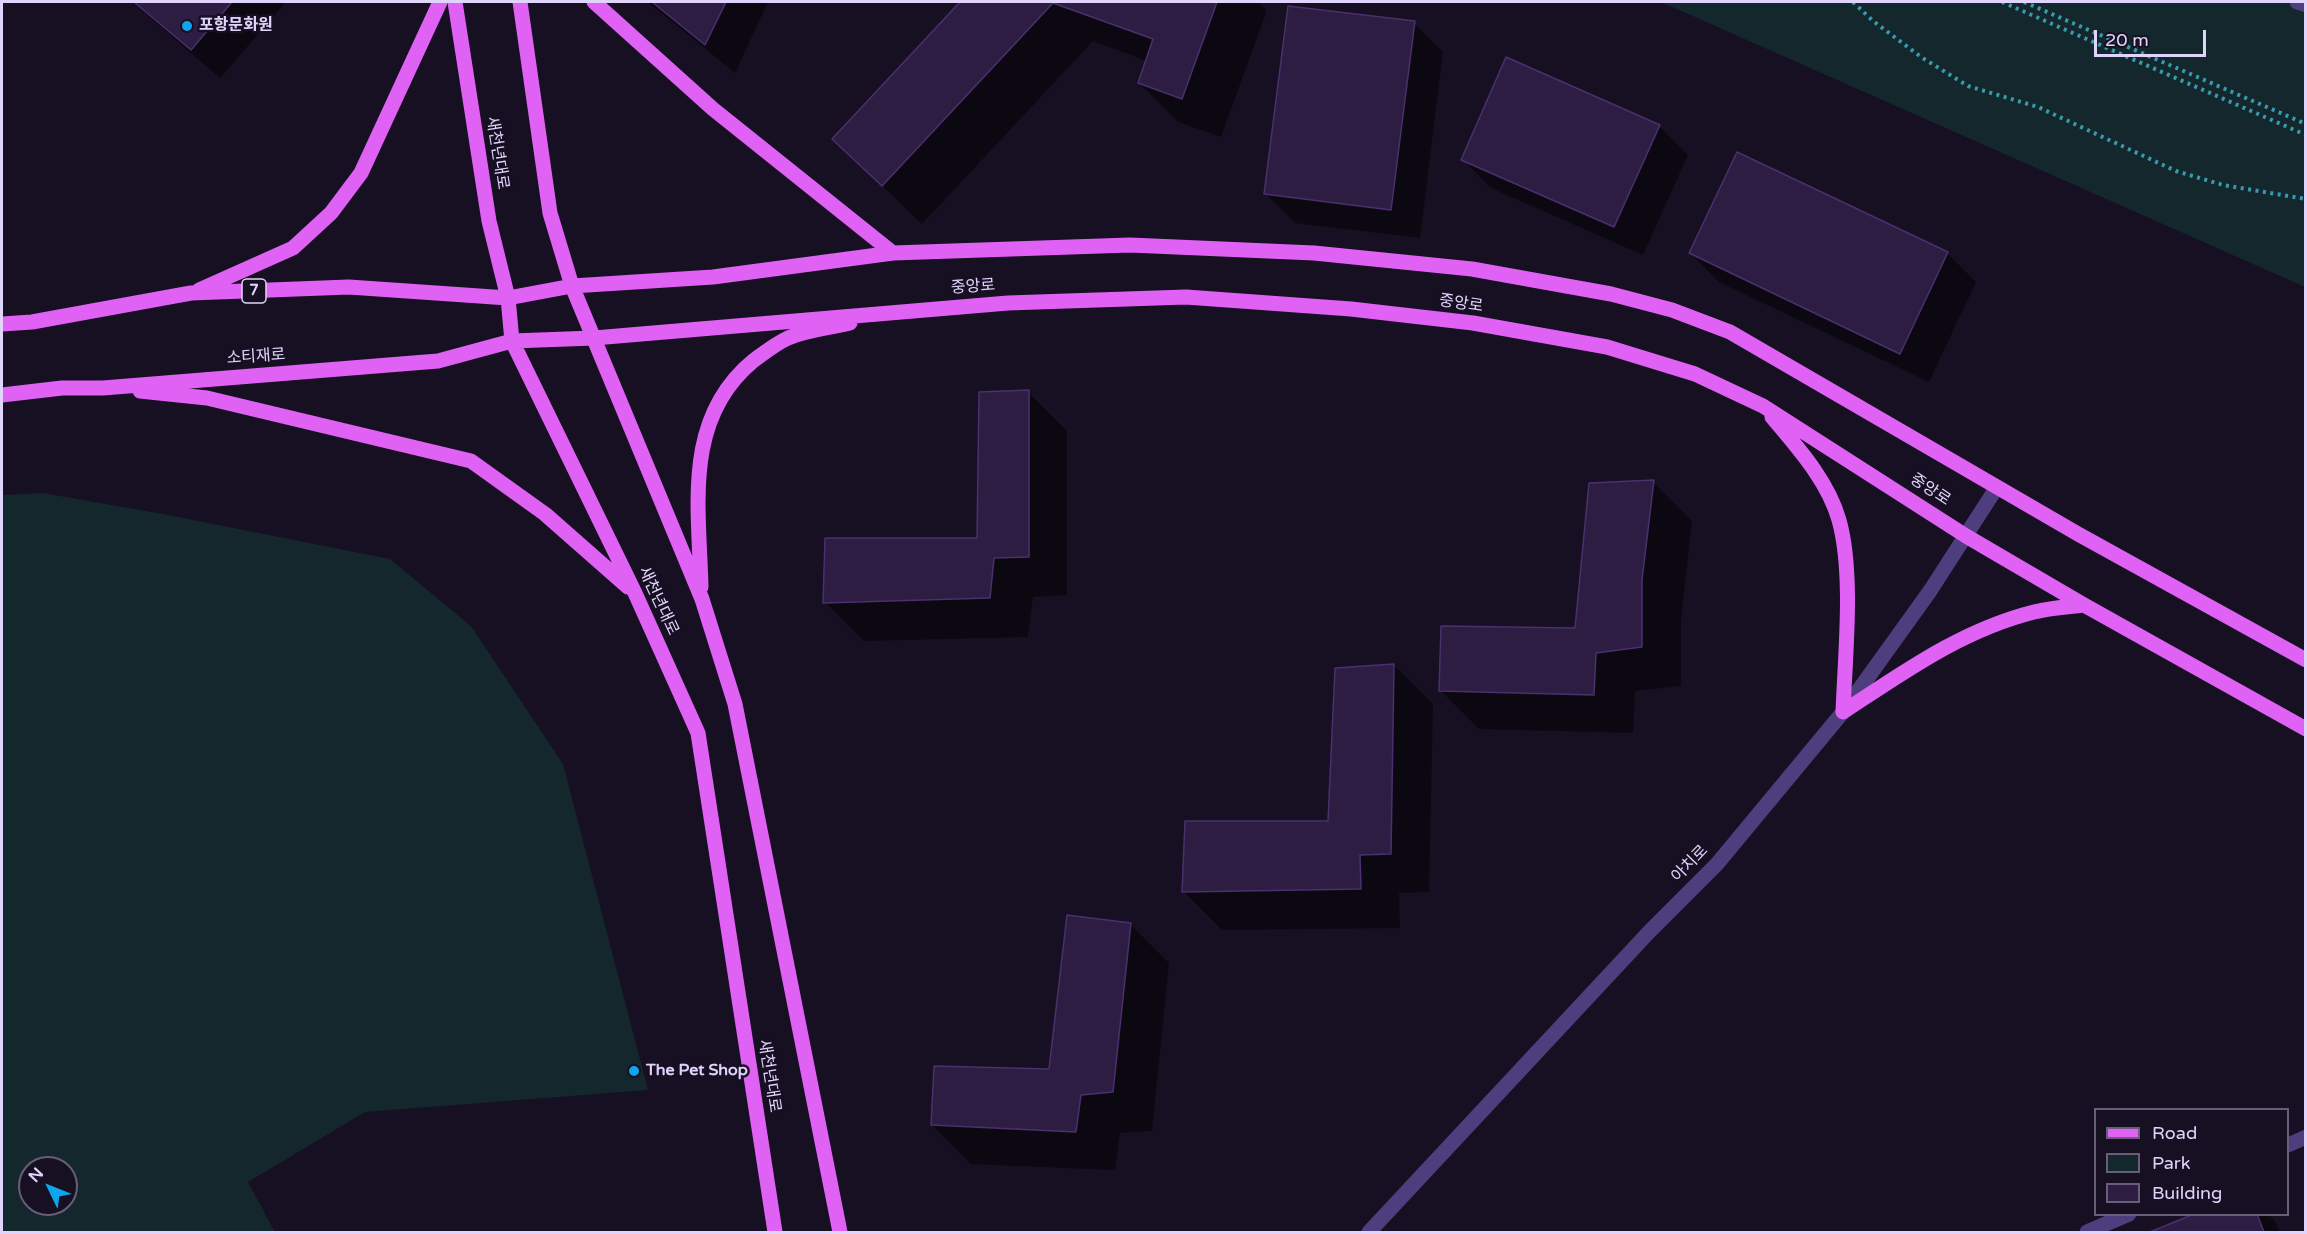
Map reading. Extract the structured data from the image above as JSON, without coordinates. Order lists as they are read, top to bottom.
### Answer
{
  "streets": {
    "main road": [
      "새천년대로",
      "중앙로",
      "7",
      "소티재로"
    ],
    "street": ["아치로"]
  },
  "crossings": [
    ["새천년대로", "중앙로"],
    ["새천년대로", "7"],
    ["새천년대로", "소티재로"],
    ["중앙로", "소티재로"],
    ["중앙로", "아치로"]
  ],
  "places": ["포항문화원", "The Pet Shop"],
  "legend": ["Road", "Park", "Building"],
  "scale_bar": "20 m",
  "north": "top left"
}
